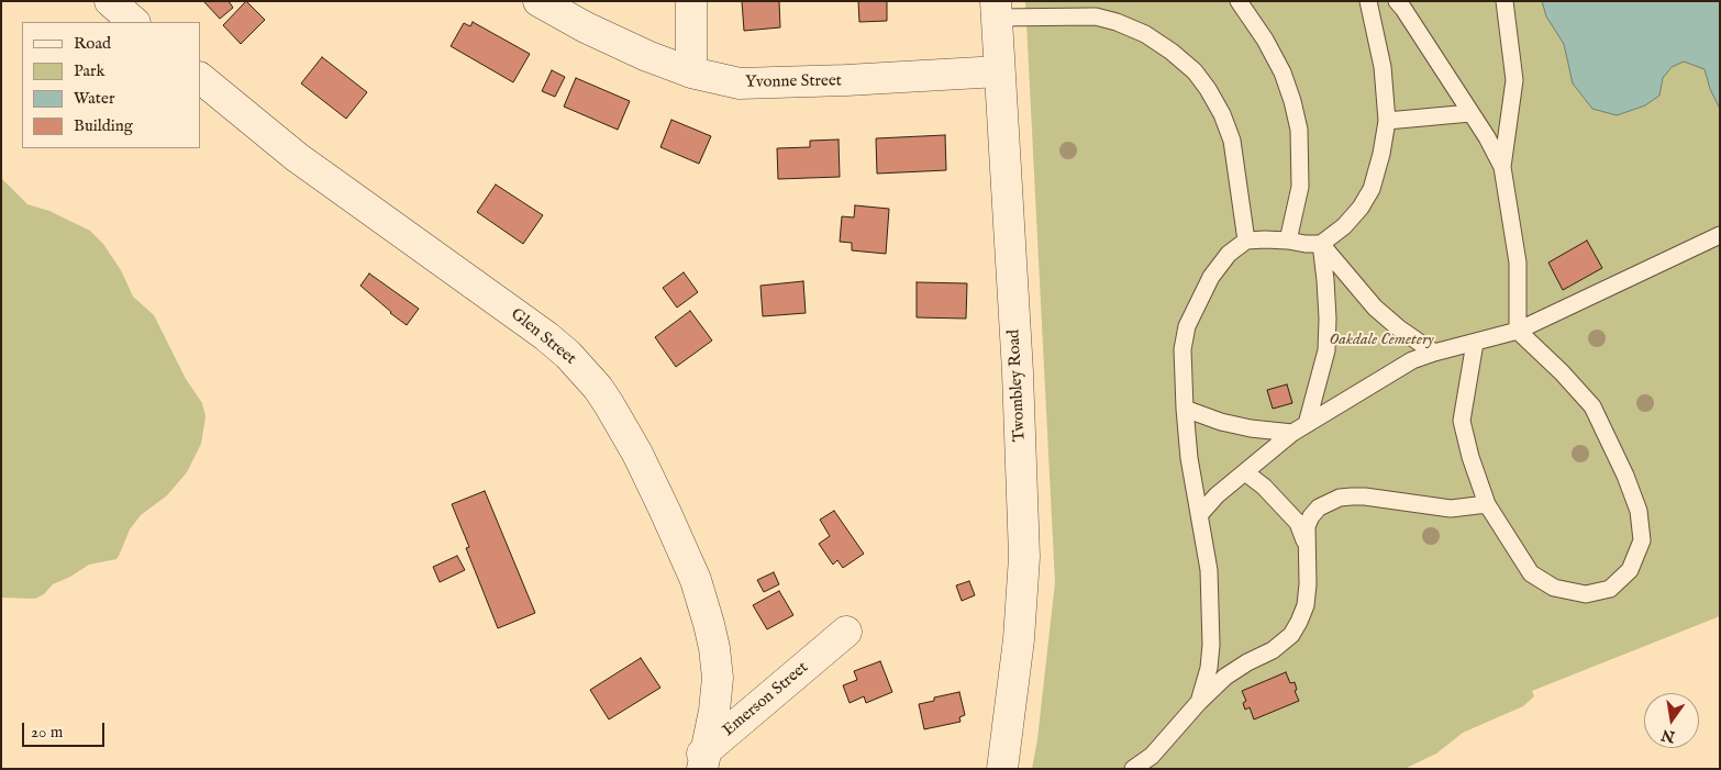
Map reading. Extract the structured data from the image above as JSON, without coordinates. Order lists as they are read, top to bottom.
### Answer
{
  "streets": {
    "street": [
      "Yvonne Street",
      "Glen Street",
      "Twombley Road",
      "Emerson Street"
    ]
  },
  "crossings": [
    ["Yvonne Street", "Twombley Road"],
    ["Glen Street", "Emerson Street"]
  ],
  "parks": ["Oakdale Cemetery"],
  "legend": [
    "Road",
    "Park",
    "Water",
    "Building"
  ],
  "scale_bar": "20 m",
  "north": "bottom"
}
